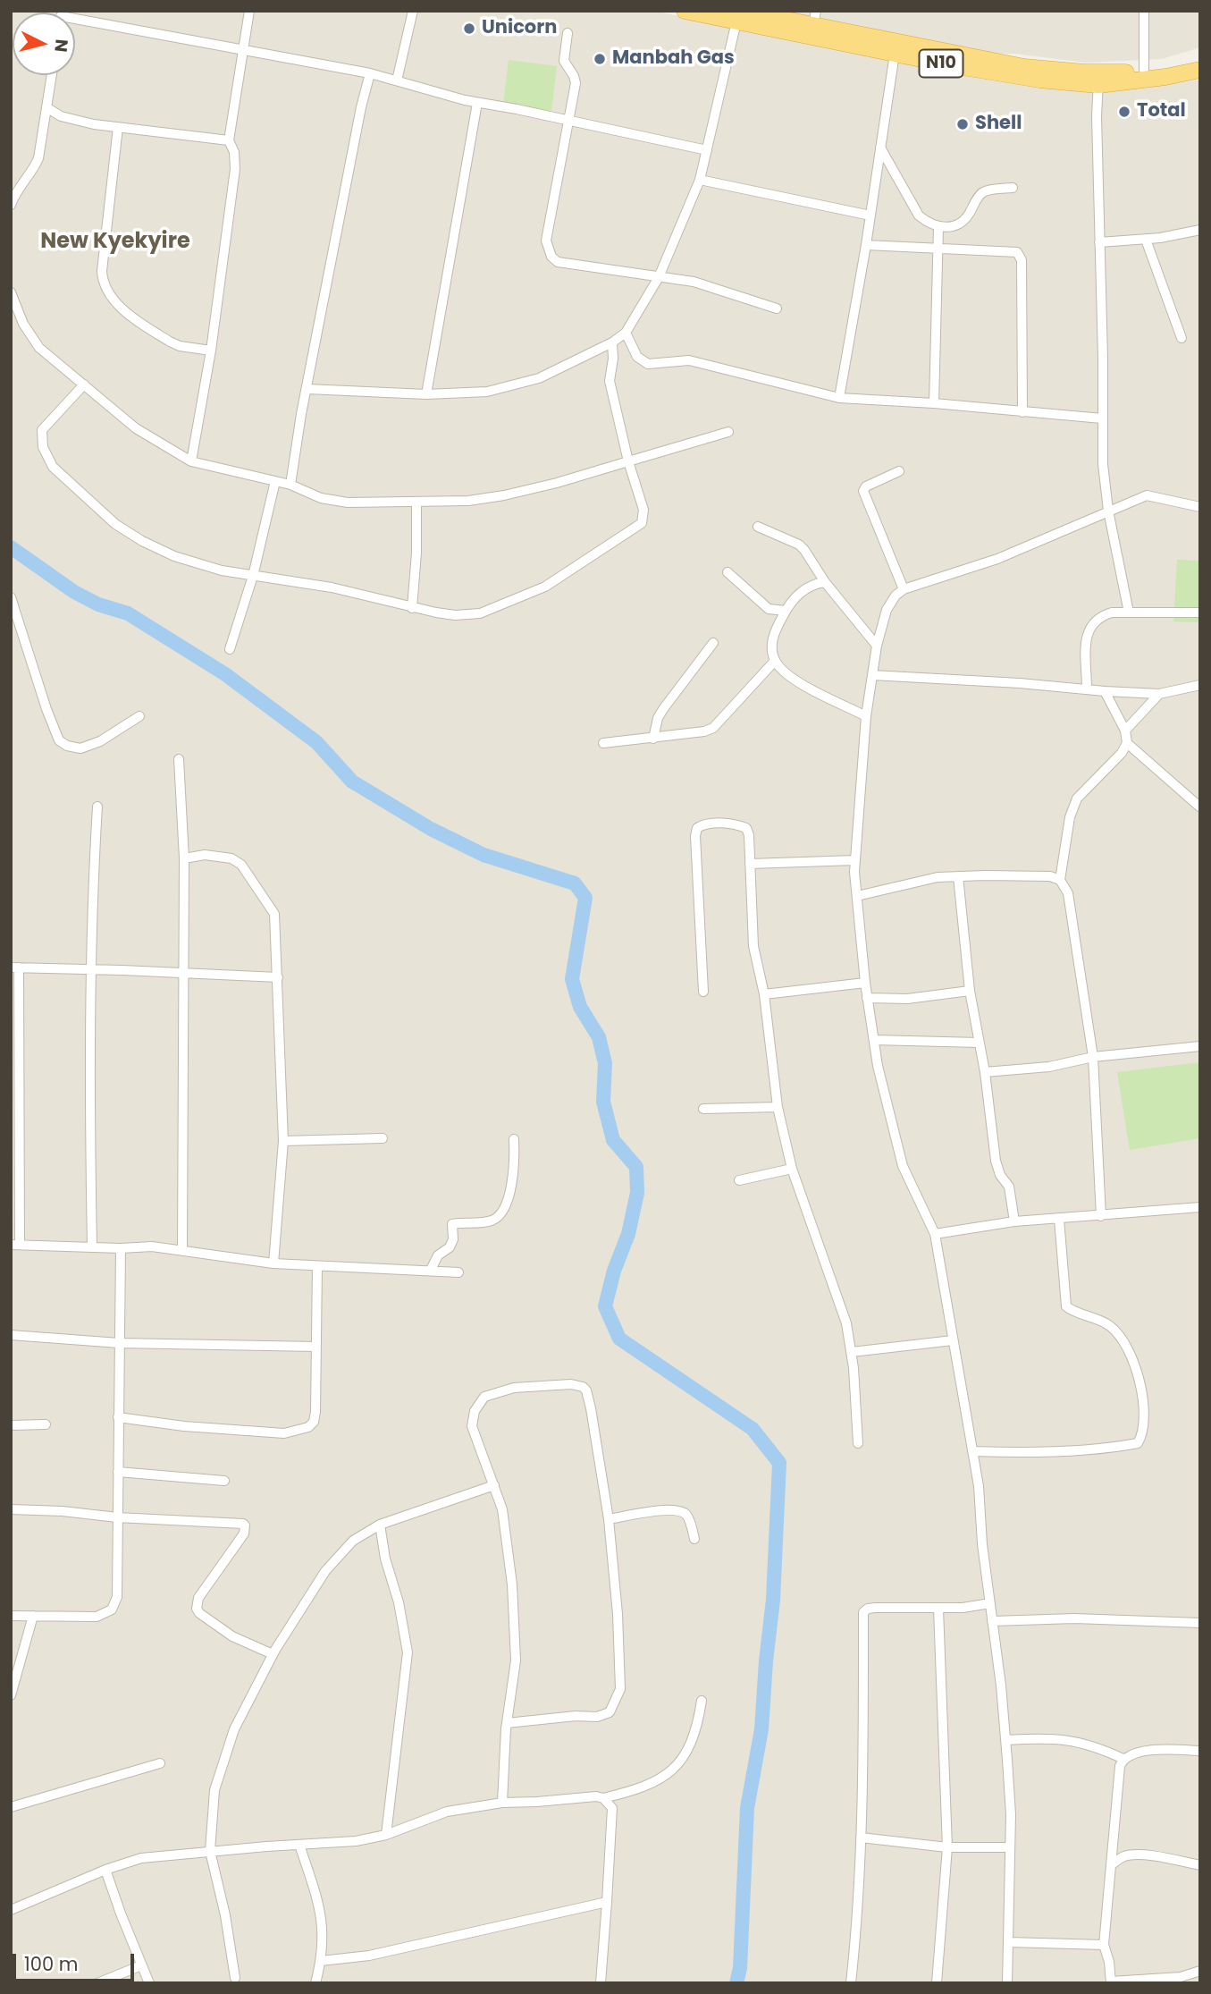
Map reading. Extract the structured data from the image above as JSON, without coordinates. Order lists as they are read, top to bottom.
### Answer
{
  "streets": {
    "highway": ["N10"]
  },
  "districts": ["New Kyekyire"],
  "places": [
    "Unicorn",
    "Manbah Gas",
    "Total",
    "Shell"
  ],
  "scale_bar": "100 m",
  "north": "right"
}
